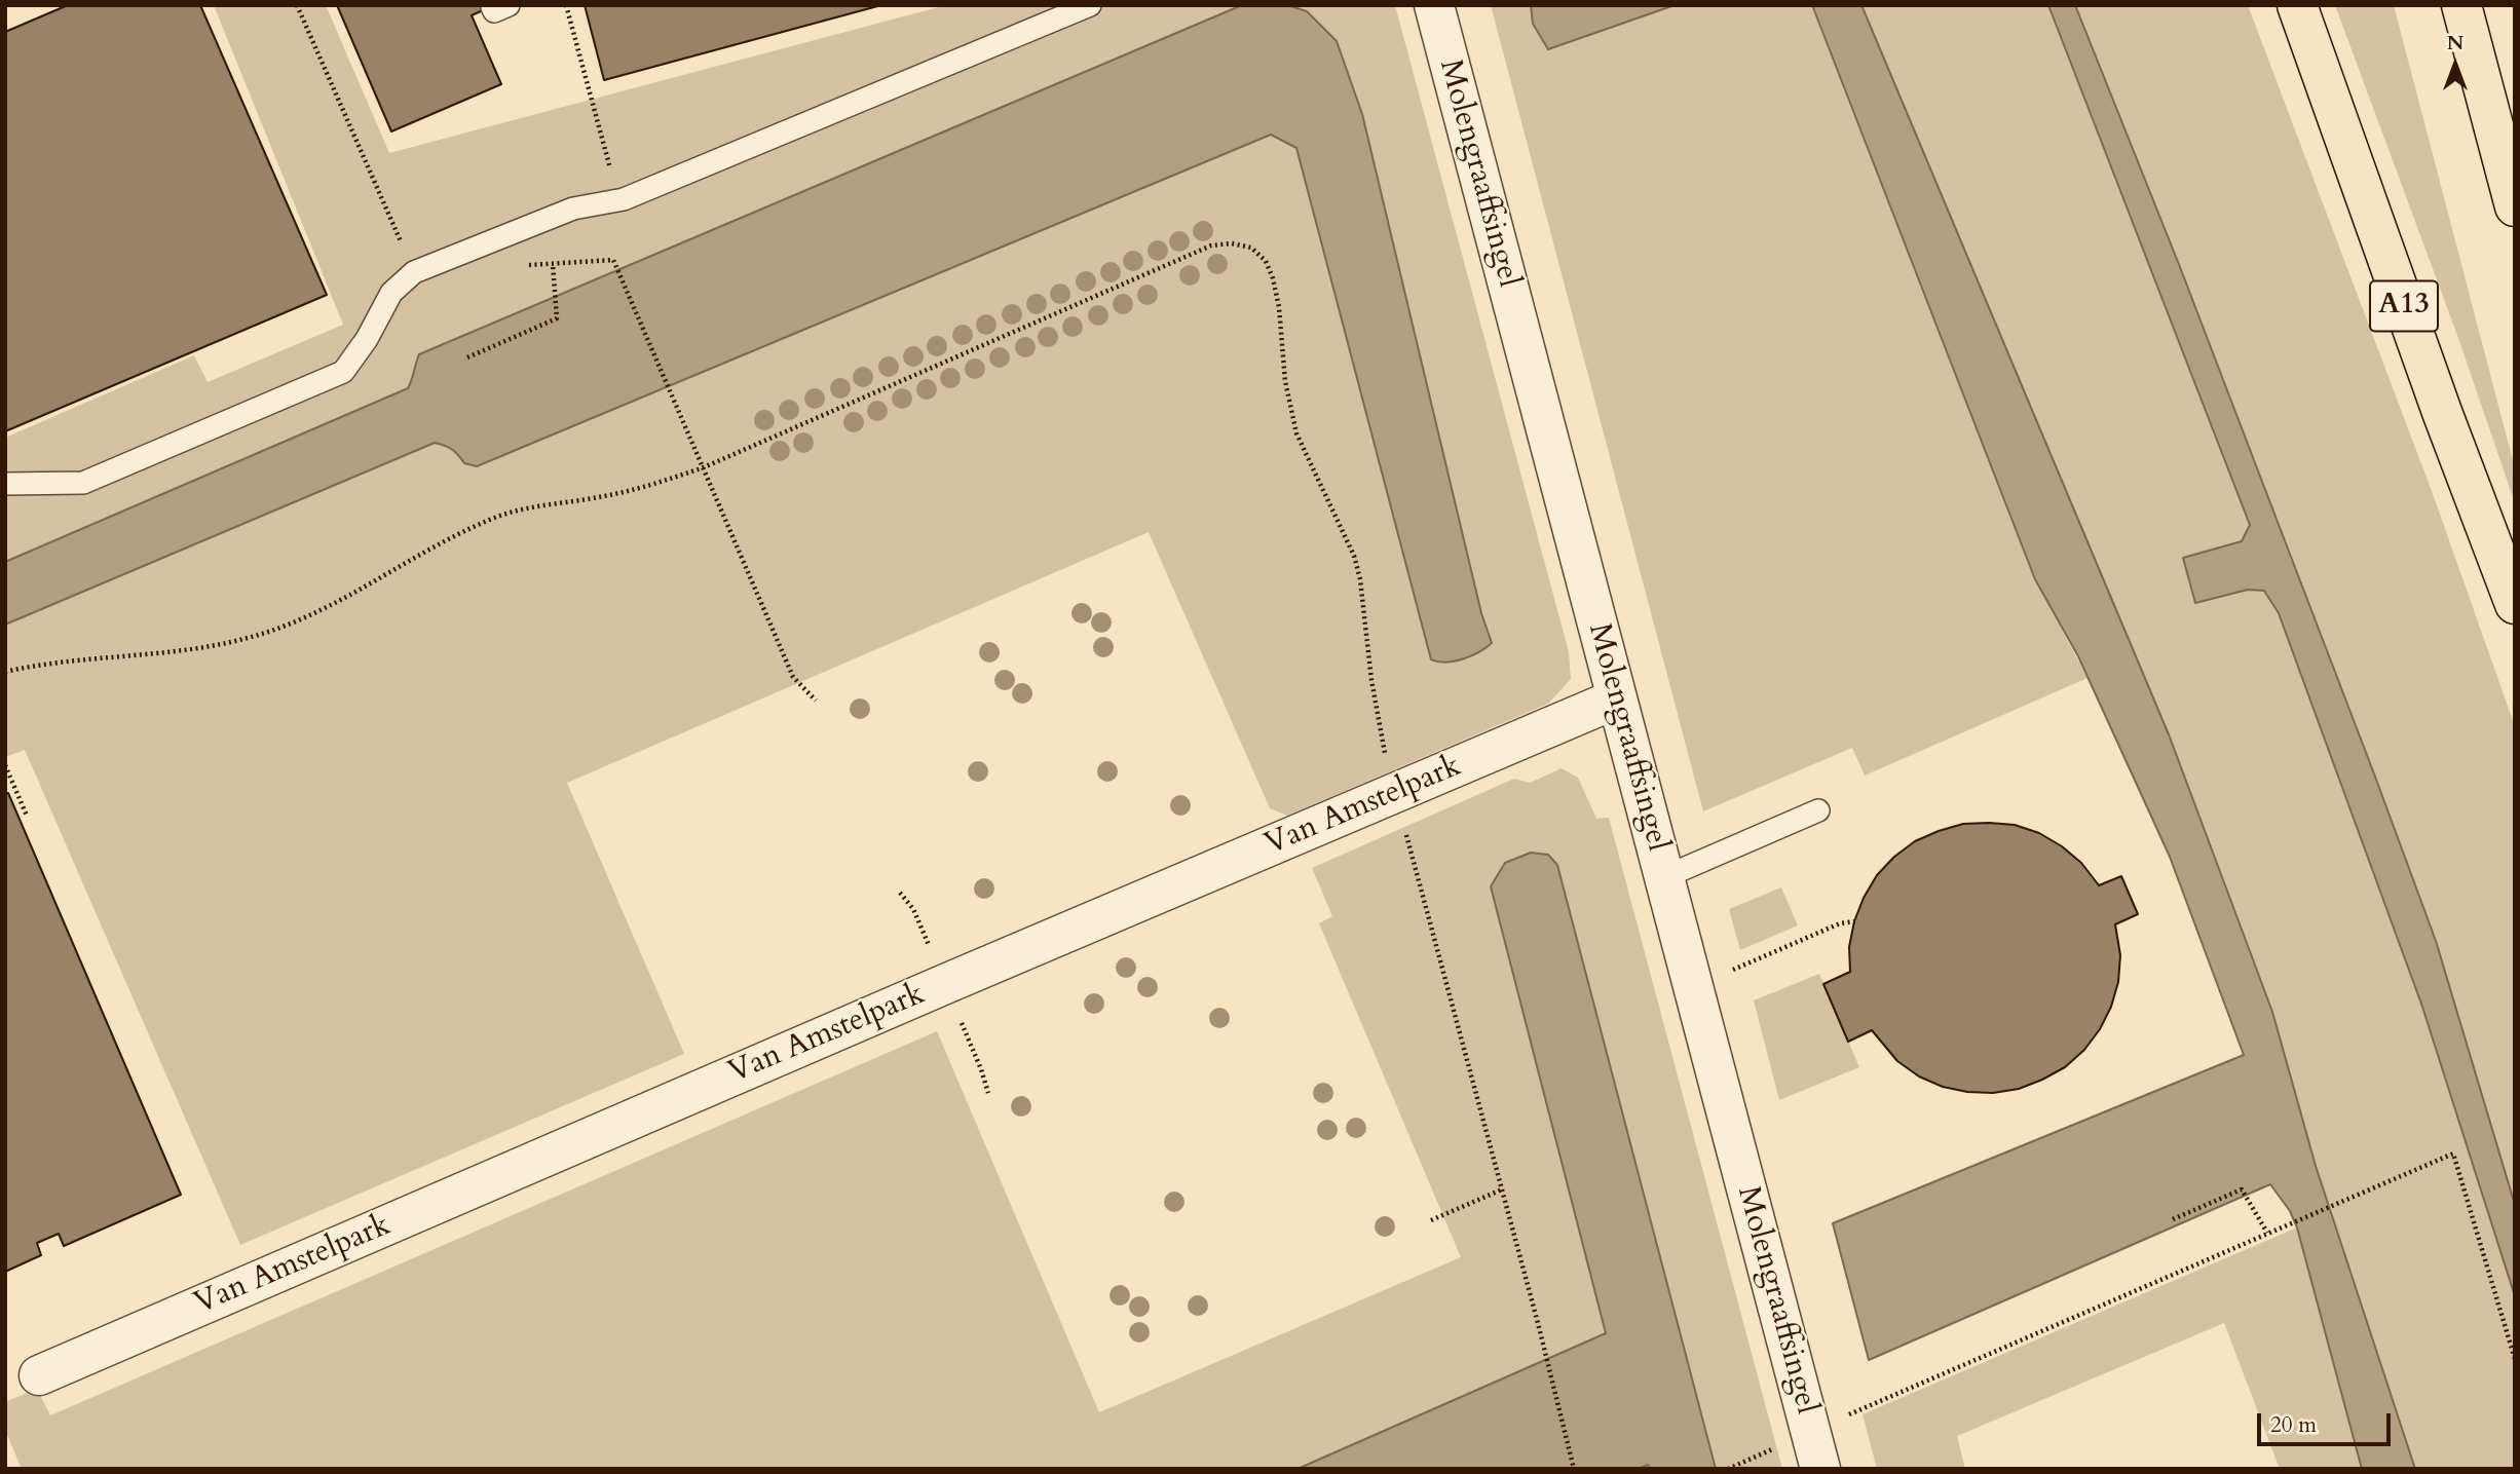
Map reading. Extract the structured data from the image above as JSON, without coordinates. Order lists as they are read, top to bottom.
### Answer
{
  "streets": {
    "highway": ["A13"],
    "street": ["Molengraaffsingel", "Van Amstelpark"]
  },
  "crossings": [
    ["Molengraaffsingel", "Van Amstelpark"]
  ],
  "scale_bar": "20 m",
  "north": "top"
}
